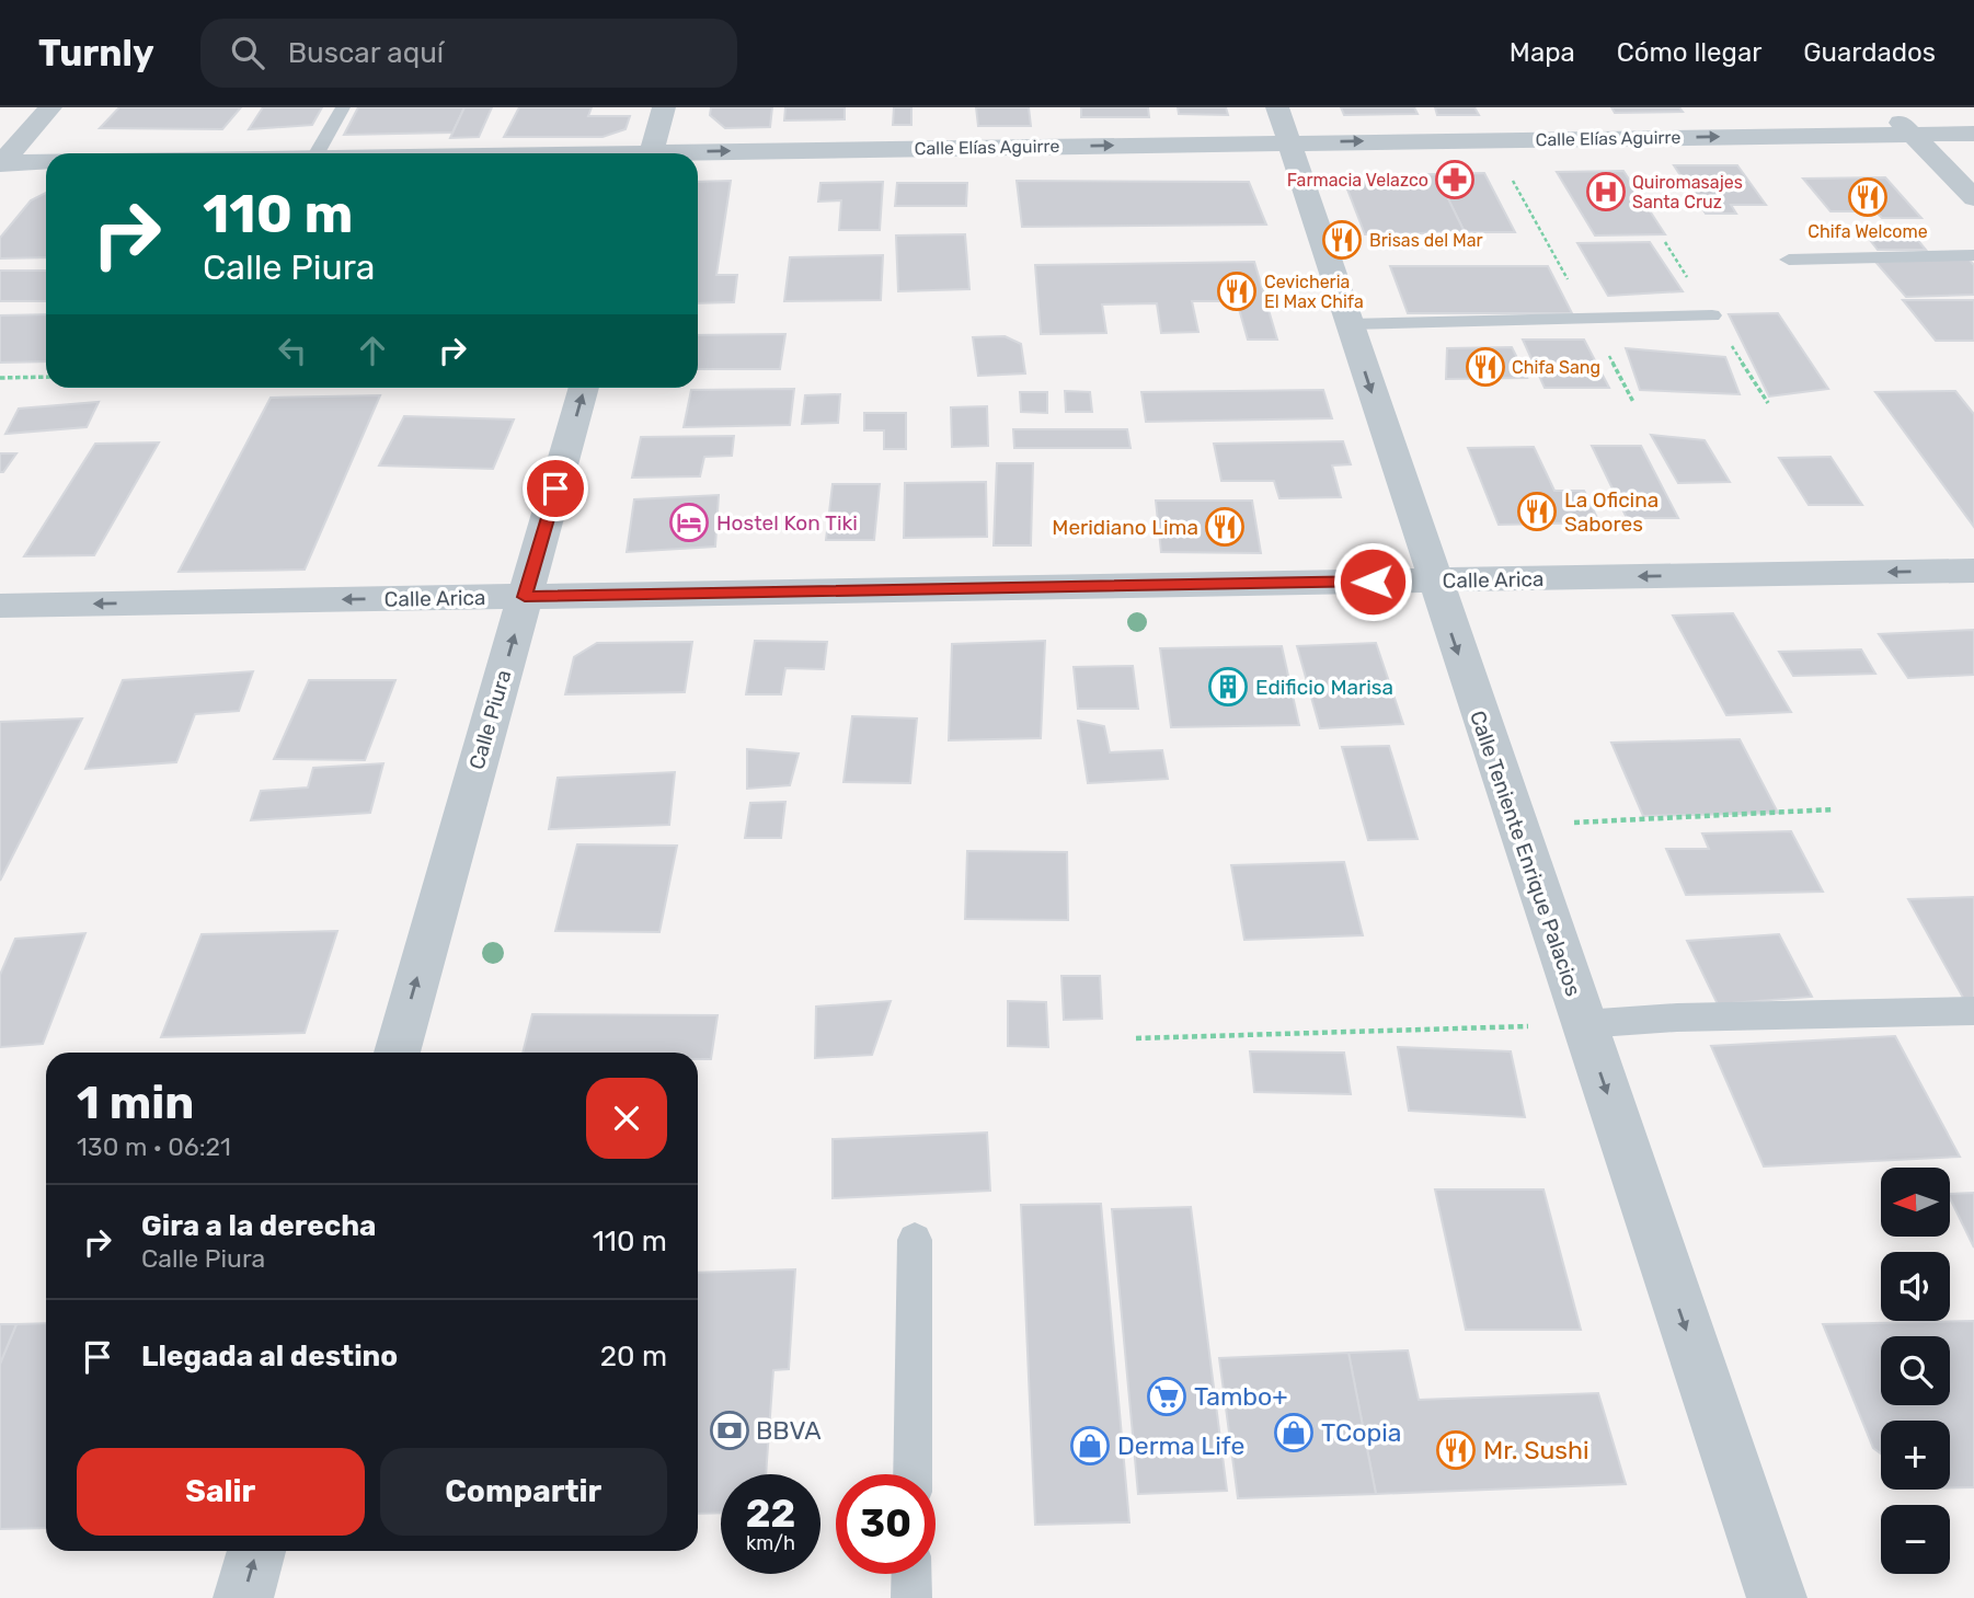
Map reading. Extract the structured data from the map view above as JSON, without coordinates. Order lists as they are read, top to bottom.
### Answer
{
  "streets": {
    "street": [
      "Calle Elías Aguirre",
      "Calle Arica",
      "Calle Piura",
      "Calle Teniente Enrique Palacios"
    ]
  },
  "crossings": [
    ["Calle Elías Aguirre", "Calle Teniente Enrique Palacios"],
    ["Calle Arica", "Calle Piura"],
    ["Calle Arica", "Calle Teniente Enrique Palacios"]
  ],
  "one_way": [
    "Calle Elías Aguirre",
    "Calle Arica",
    "Calle Piura",
    "Calle Teniente Enrique Palacios"
  ],
  "places": {
    "pharmacy": ["Farmacia Velazco"],
    "hospital": ["Quiromasajes Santa Cruz"],
    "restaurant": [
      "Chifa Welcome",
      "Brisas del Mar",
      "Cevicheria El Max Chifa",
      "Chifa Sang",
      "La Oficina Sabores",
      "Meridiano Lima",
      "Mr. Sushi"
    ],
    "hotel": ["Hostel Kon Tiki"],
    "building": ["Edificio Marisa"],
    "supermarket": ["Tambo+"],
    "bank": ["BBVA"],
    "shop": ["TCopia", "Derma Life"]
  },
  "north": "left",
  "page": {
    "header": "Turnly",
    "search": "Buscar aquí",
    "nav": ["Mapa", "Cómo llegar", "Guardados"],
    "turn": ["110 m", "Calle Piura"],
    "heading": ["1 min", "130 m · 06:21"],
    "map_buttons": ["+", "−"],
    "list": [
      {
        "name": "Gira a la derecha",
        "note": "Calle Piura",
        "value": "110 m"
      },
      {
        "name": "Llegada al destino",
        "value": "20 m"
      }
    ],
    "buttons": ["Salir", "Compartir"],
    "speed": "22 km/h",
    "limit": "30"
  }
}
